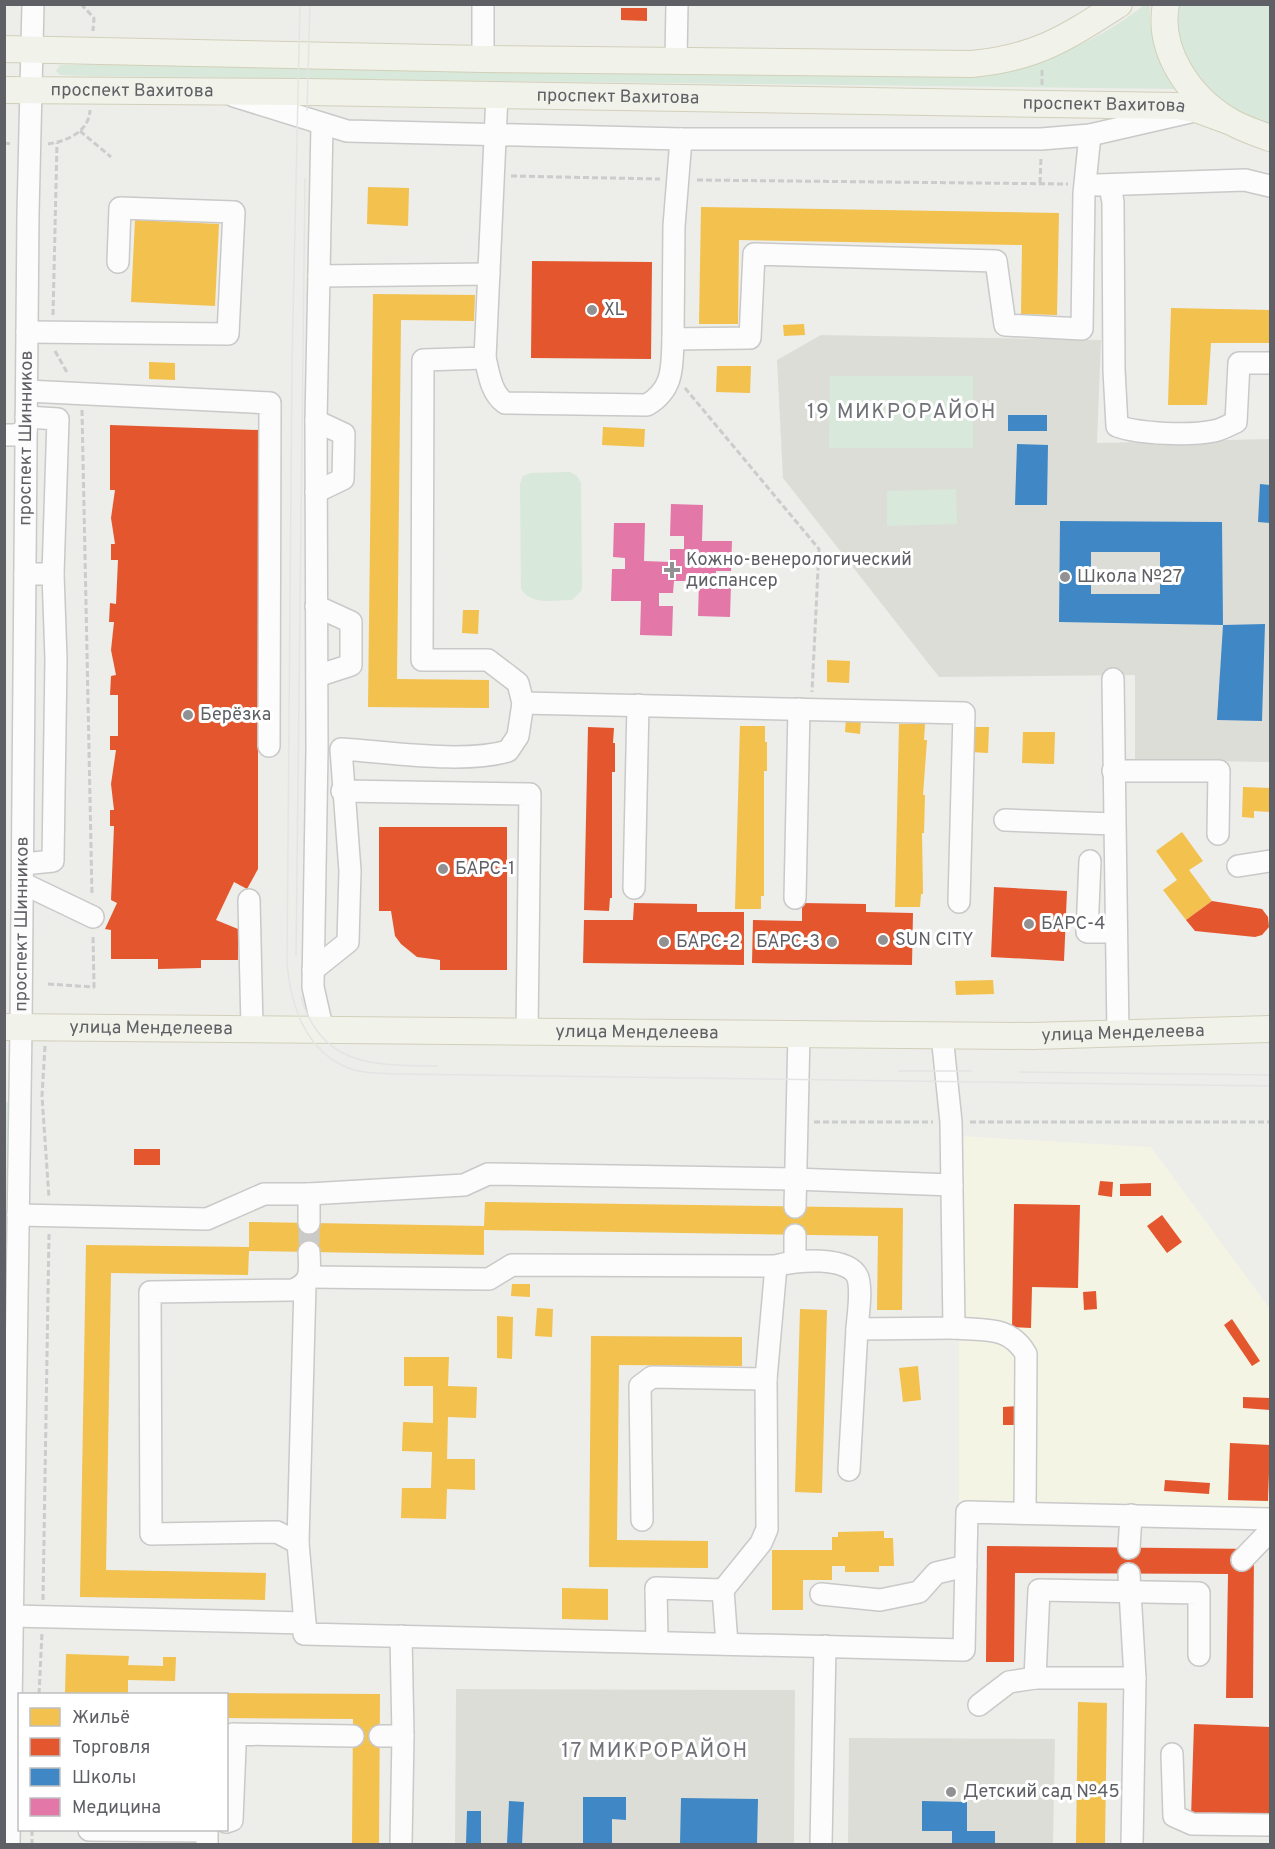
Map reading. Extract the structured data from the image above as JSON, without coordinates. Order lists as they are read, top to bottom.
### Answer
{
  "streets": {
    "main road": ["проспект Вахитова", "улица Менделеева"],
    "street": ["проспект Шинников"]
  },
  "crossings": [
    ["проспект Вахитова", "проспект Шинников"],
    ["проспект Шинников", "улица Менделеева"]
  ],
  "districts": ["19 МИКРОРАЙОН", "17 МИКРОРАЙОН"],
  "places": {
    "other": [
      "XL",
      "Школа №27",
      "Берёзка",
      "БАРС-1",
      "БАРС-4",
      "SUN CITY",
      "БАРС-2",
      "БАРС-3",
      "Детский сад №45"
    ],
    "health": ["Кожно-венерологический диспансер"]
  },
  "legend": [
    "Жильё",
    "Торговля",
    "Школы",
    "Медицина"
  ]
}
